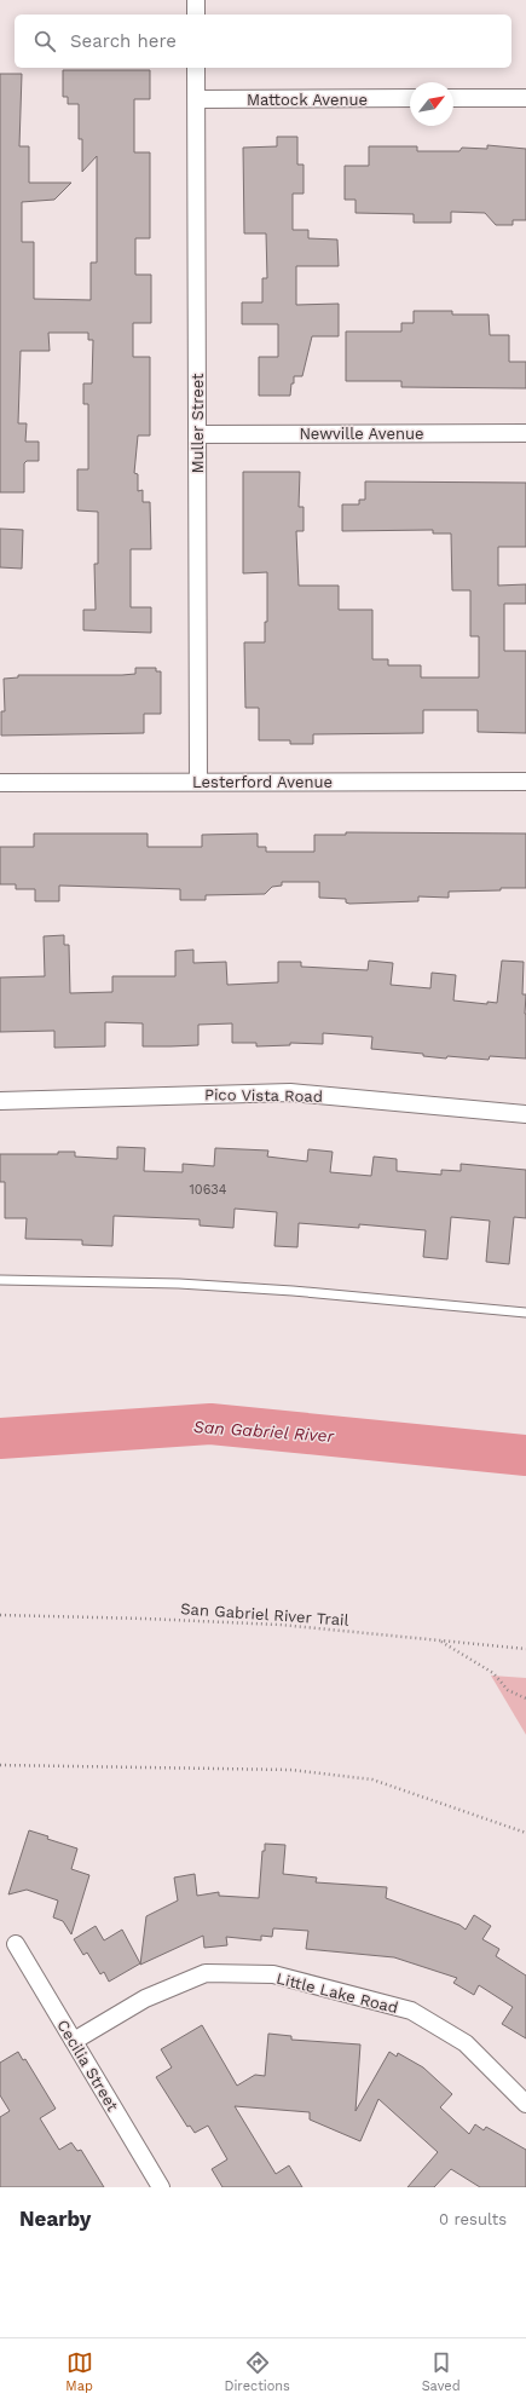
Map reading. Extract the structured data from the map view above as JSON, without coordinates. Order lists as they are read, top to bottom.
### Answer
{
  "streets": {
    "street": [
      "Mattock Avenue",
      "Muller Street",
      "Newville Avenue",
      "Lesterford Avenue",
      "Pico Vista Road",
      "Little Lake Road",
      "Cecilia Street"
    ],
    "path": ["San Gabriel River Trail"]
  },
  "crossings": [
    ["Mattock Avenue", "Muller Street"],
    ["Muller Street", "Newville Avenue"],
    ["Muller Street", "Lesterford Avenue"],
    ["Little Lake Road", "Cecilia Street"]
  ],
  "water": ["San Gabriel River"],
  "house_numbers": ["10634"],
  "north": "top right",
  "page": {
    "search": "Search here",
    "heading": ["Nearby", "0 results"],
    "nav": ["Map", "Directions", "Saved"]
  }
}
